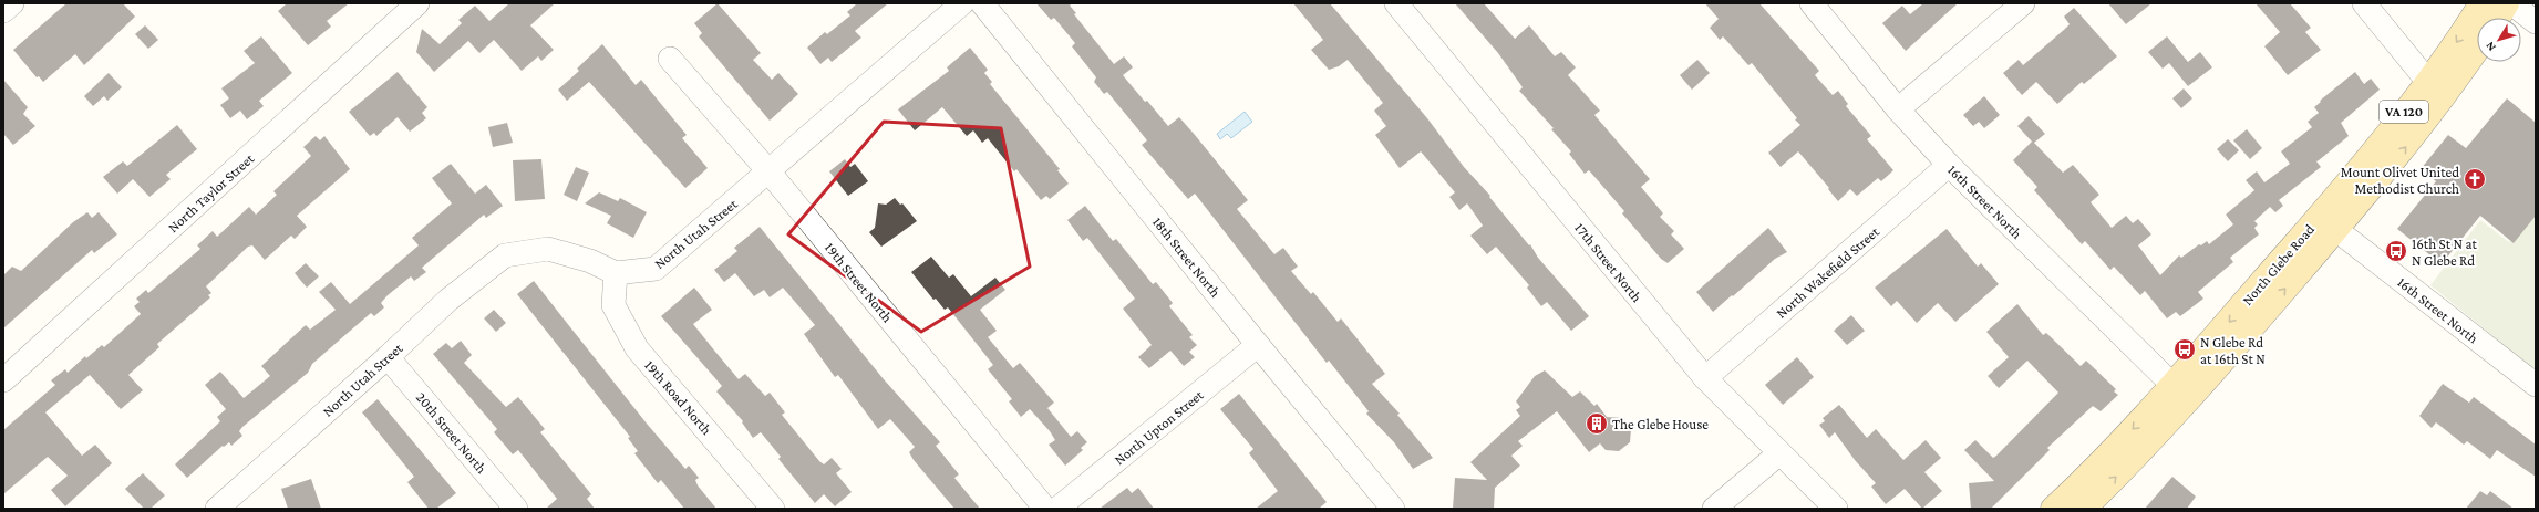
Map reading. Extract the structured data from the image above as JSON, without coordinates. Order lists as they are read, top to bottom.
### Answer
{
  "streets": {
    "main road": ["VA 120", "North Glebe Road"],
    "street": [
      "North Taylor Street",
      "16th Street North",
      "North Utah Street",
      "18th Street North",
      "17th Street North",
      "North Wakefield Street",
      "19th Street North",
      "19th Road North",
      "North Upton Street",
      "20th Street North"
    ]
  },
  "crossings": [
    ["16th Street North", "North Glebe Road"],
    ["16th Street North", "North Wakefield Street"],
    ["North Utah Street", "19th Street North"],
    ["North Utah Street", "19th Road North"],
    ["North Utah Street", "20th Street North"],
    ["18th Street North", "North Upton Street"],
    ["17th Street North", "North Wakefield Street"]
  ],
  "places": {
    "church": ["Mount Olivet United Methodist Church"],
    "bus stop": ["16th St N at N Glebe Rd", "N Glebe Rd at 16th St N"],
    "building": ["The Glebe House"]
  },
  "north": "bottom left"
}
